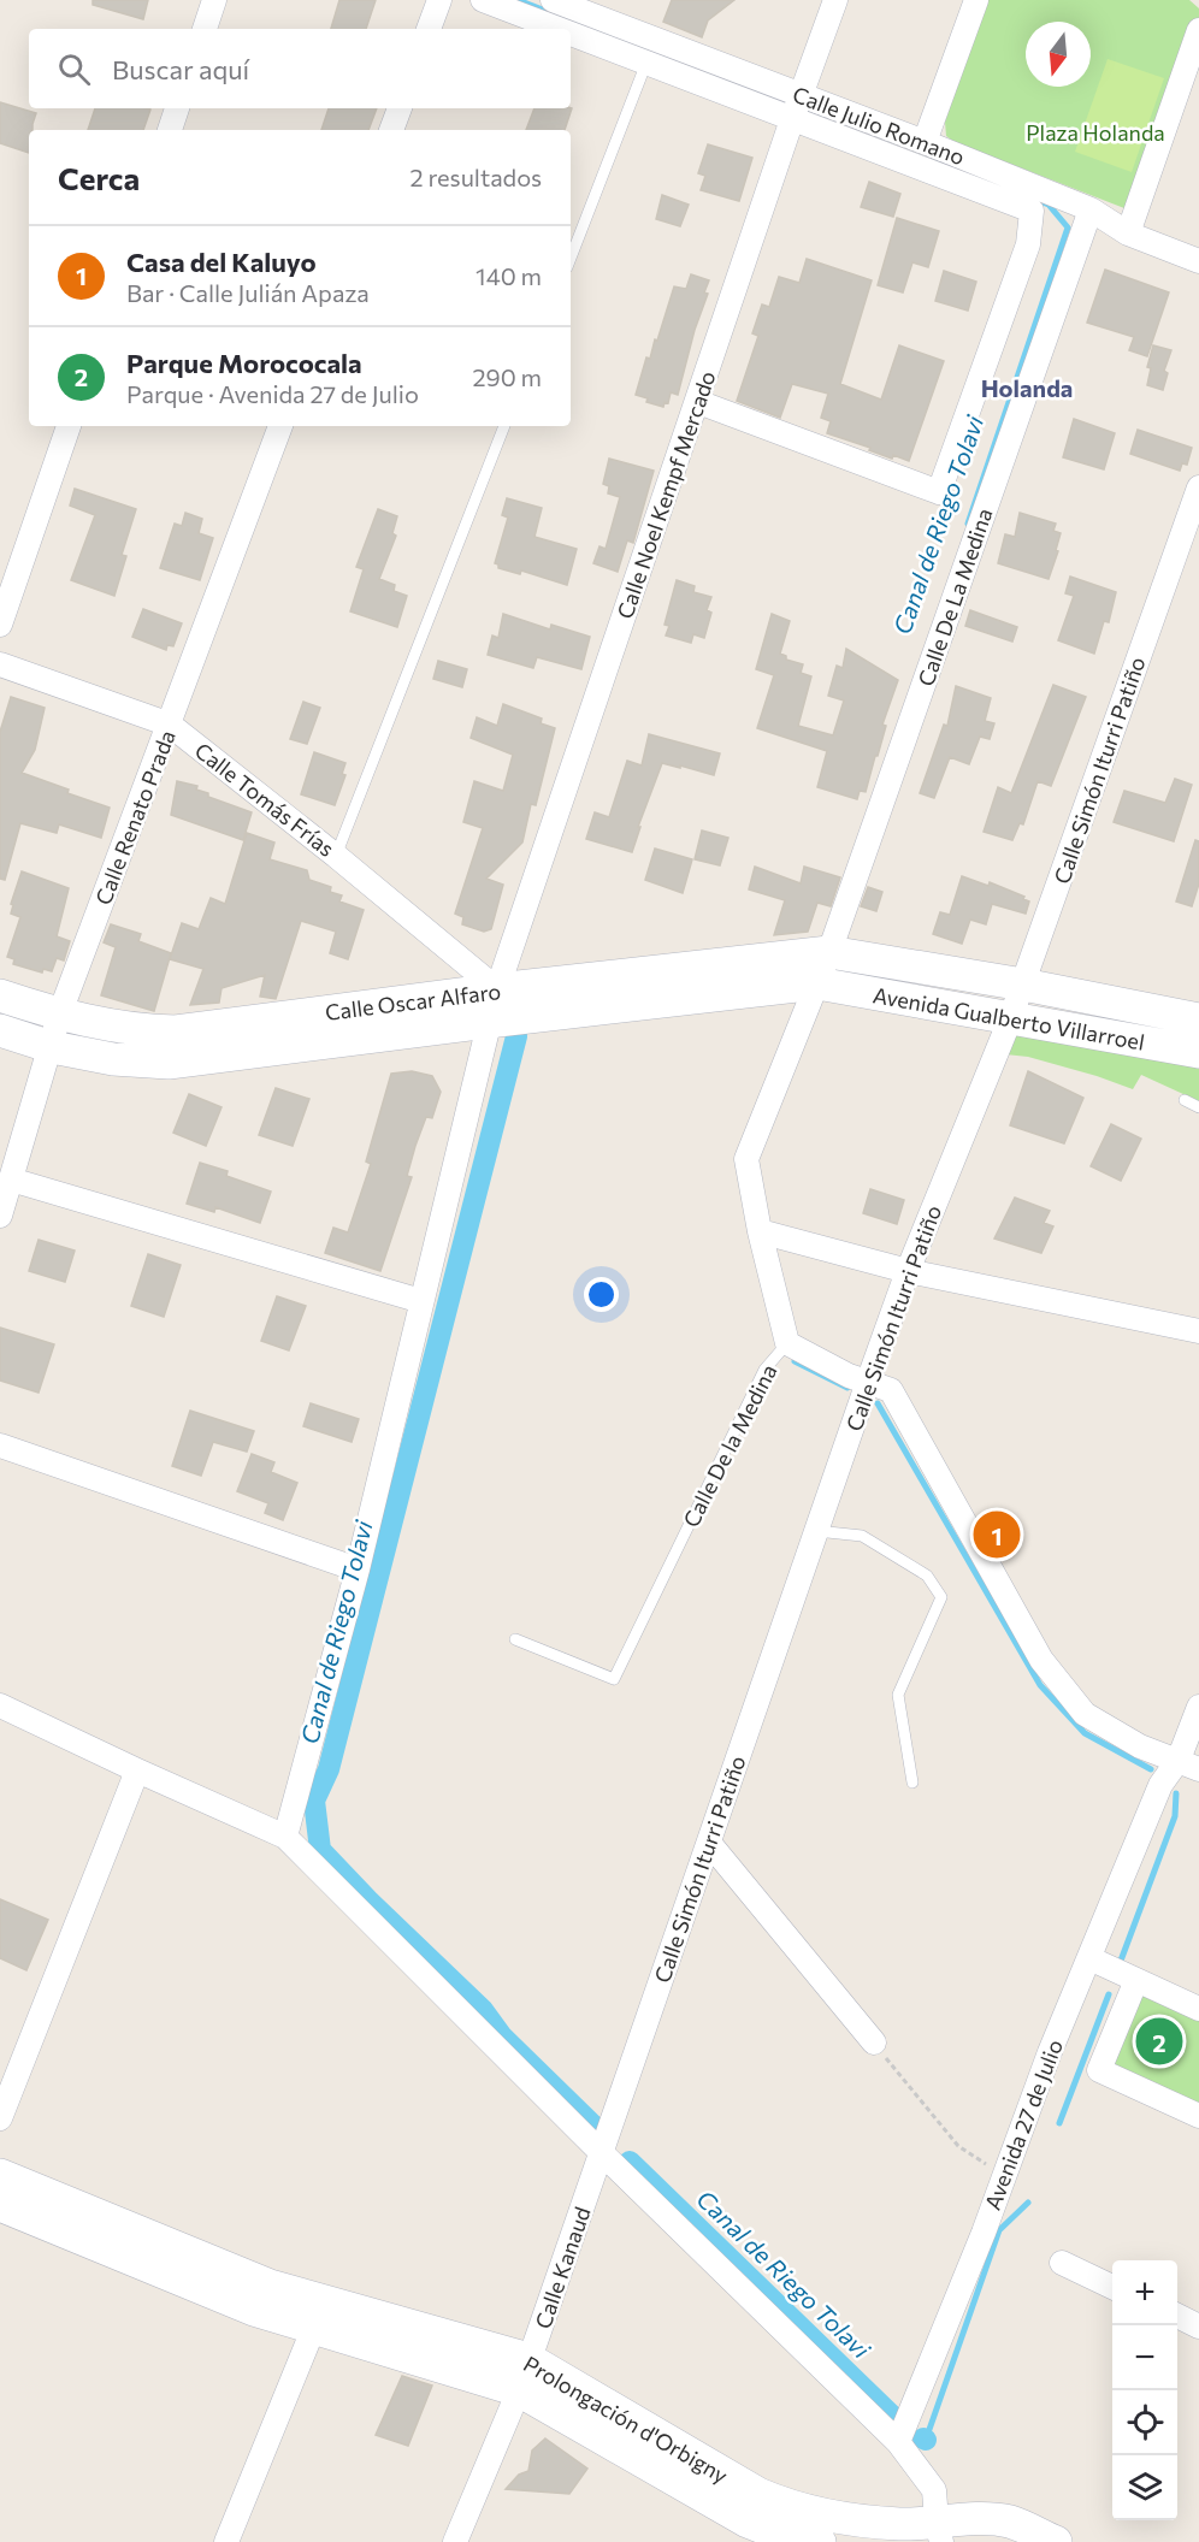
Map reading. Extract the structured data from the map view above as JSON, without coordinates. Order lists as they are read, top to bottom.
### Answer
{
  "streets": {
    "main road": ["Calle Oscar Alfaro", "Avenida Gualberto Villarroel", "Prolongación d'Orbigny"],
    "street": [
      "Calle Julio Romano",
      "Calle Noel Kempf Mercado",
      "Calle De La Medina",
      "Calle Simón Iturri Patiño",
      "Calle Tomás Frías",
      "Calle Renato Prada",
      "Calle De la Medina",
      "Avenida 27 de Julio",
      "Calle Kanaud"
    ]
  },
  "crossings": [
    ["Calle Julio Romano", "Calle Noel Kempf Mercado"],
    ["Calle Julio Romano", "Calle De La Medina"],
    ["Calle Noel Kempf Mercado", "Calle Tomás Frías"],
    ["Calle Noel Kempf Mercado", "Calle Oscar Alfaro"],
    ["Calle De La Medina", "Calle Oscar Alfaro"],
    ["Calle De La Medina", "Avenida Gualberto Villarroel"],
    ["Calle De La Medina", "Calle De la Medina"],
    ["Calle Simón Iturri Patiño", "Avenida Gualberto Villarroel"],
    ["Calle Simón Iturri Patiño", "Calle Kanaud"],
    ["Calle Tomás Frías", "Calle Renato Prada"],
    ["Calle Tomás Frías", "Calle Oscar Alfaro"],
    ["Calle Renato Prada", "Calle Oscar Alfaro"],
    ["Calle Oscar Alfaro", "Avenida Gualberto Villarroel"],
    ["Calle Oscar Alfaro", "Calle De la Medina"],
    ["Avenida Gualberto Villarroel", "Calle De la Medina"],
    ["Calle Kanaud", "Prolongación d'Orbigny"]
  ],
  "districts": ["Holanda"],
  "water": ["Canal de Riego Tolavi"],
  "parks": ["Plaza Holanda"],
  "north": "bottom",
  "page": {
    "search": "Buscar aquí",
    "heading": ["Cerca", "2 resultados"],
    "list": [
      {
        "mark": "1",
        "name": "Casa del Kaluyo",
        "note": "Bar · Calle Julián Apaza",
        "value": "140 m"
      },
      {
        "mark": "2",
        "name": "Parque Morococala",
        "note": "Parque · Avenida 27 de Julio",
        "value": "290 m"
      }
    ],
    "pins": ["1", "2"],
    "map_buttons": ["+", "−"]
  }
}
